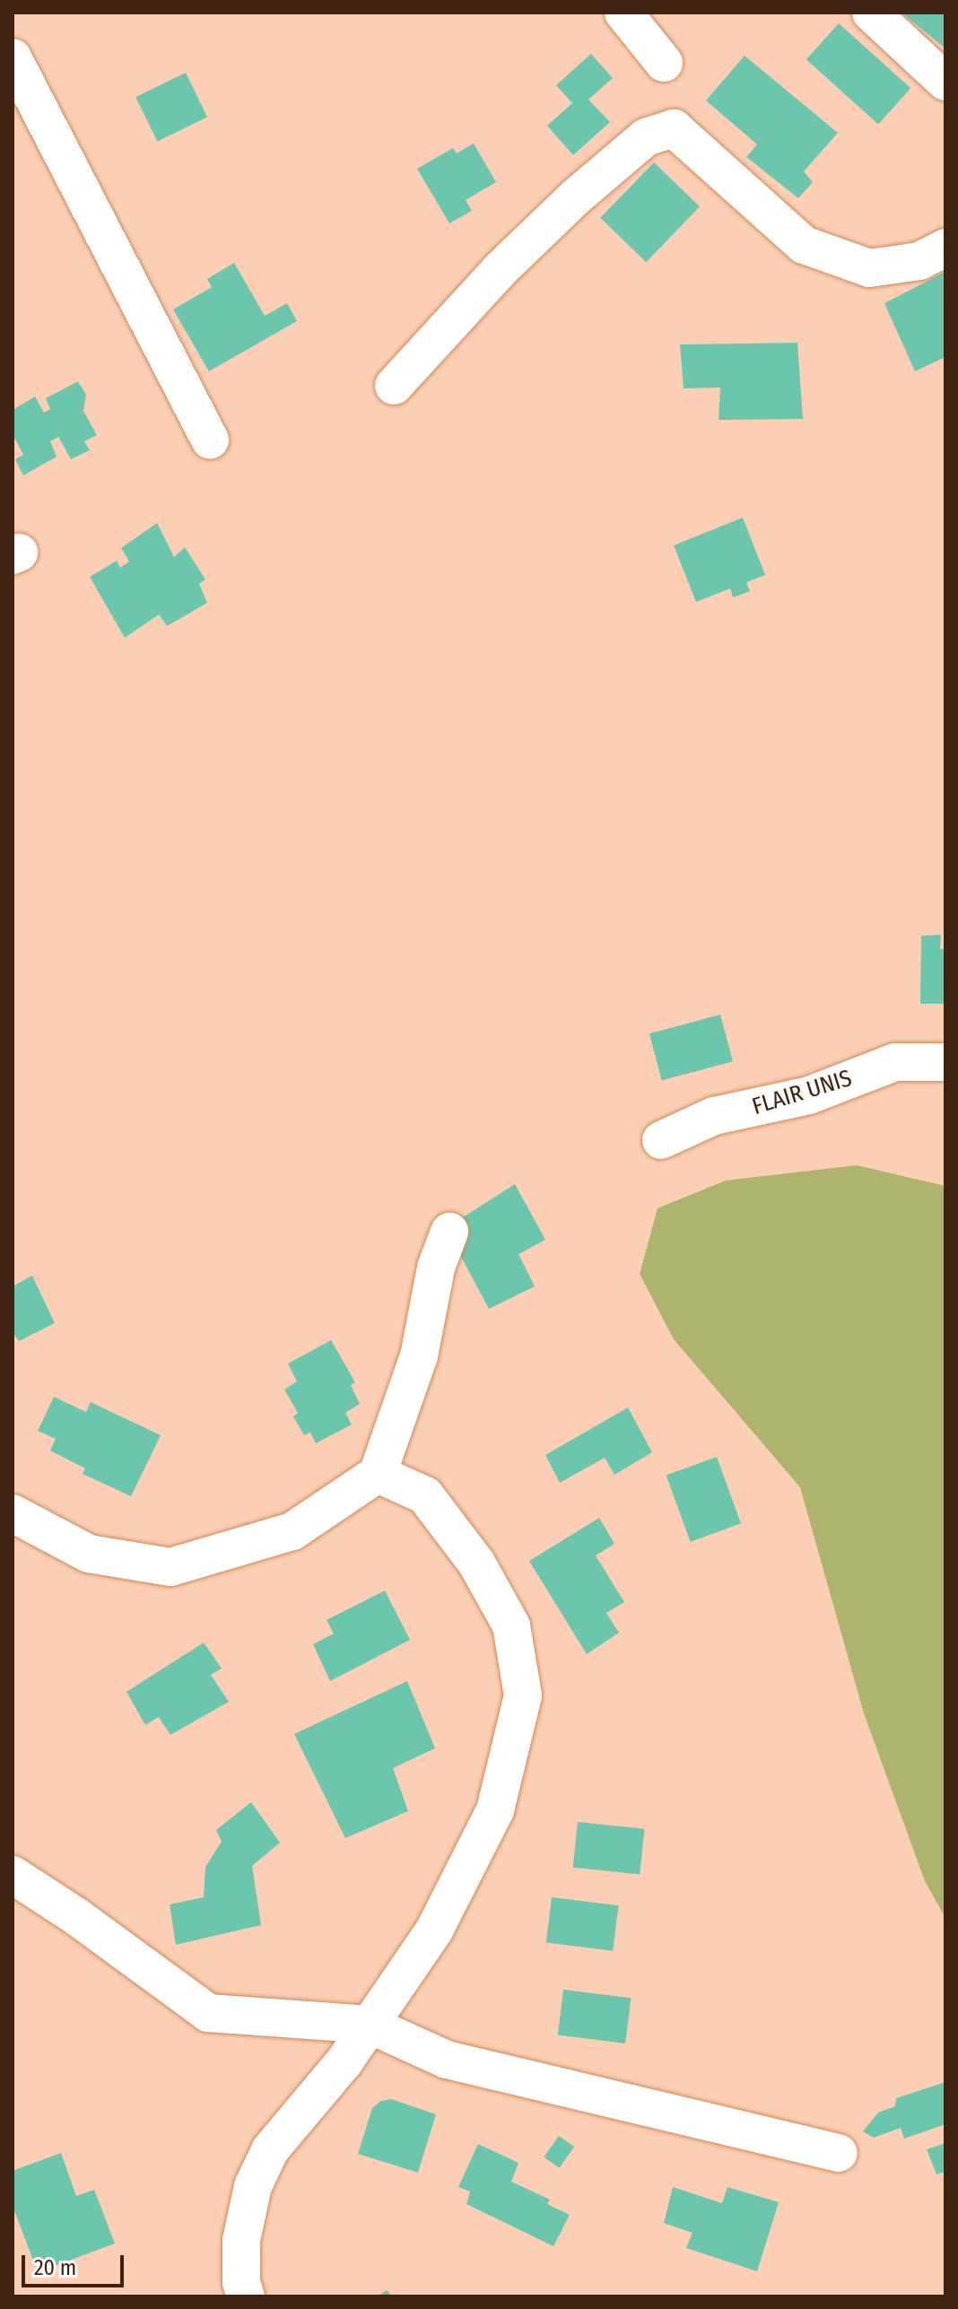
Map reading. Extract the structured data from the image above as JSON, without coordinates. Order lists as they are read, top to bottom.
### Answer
{
  "streets": {
    "street": ["FLAIR UNIS"]
  },
  "scale_bar": "20 m"
}
